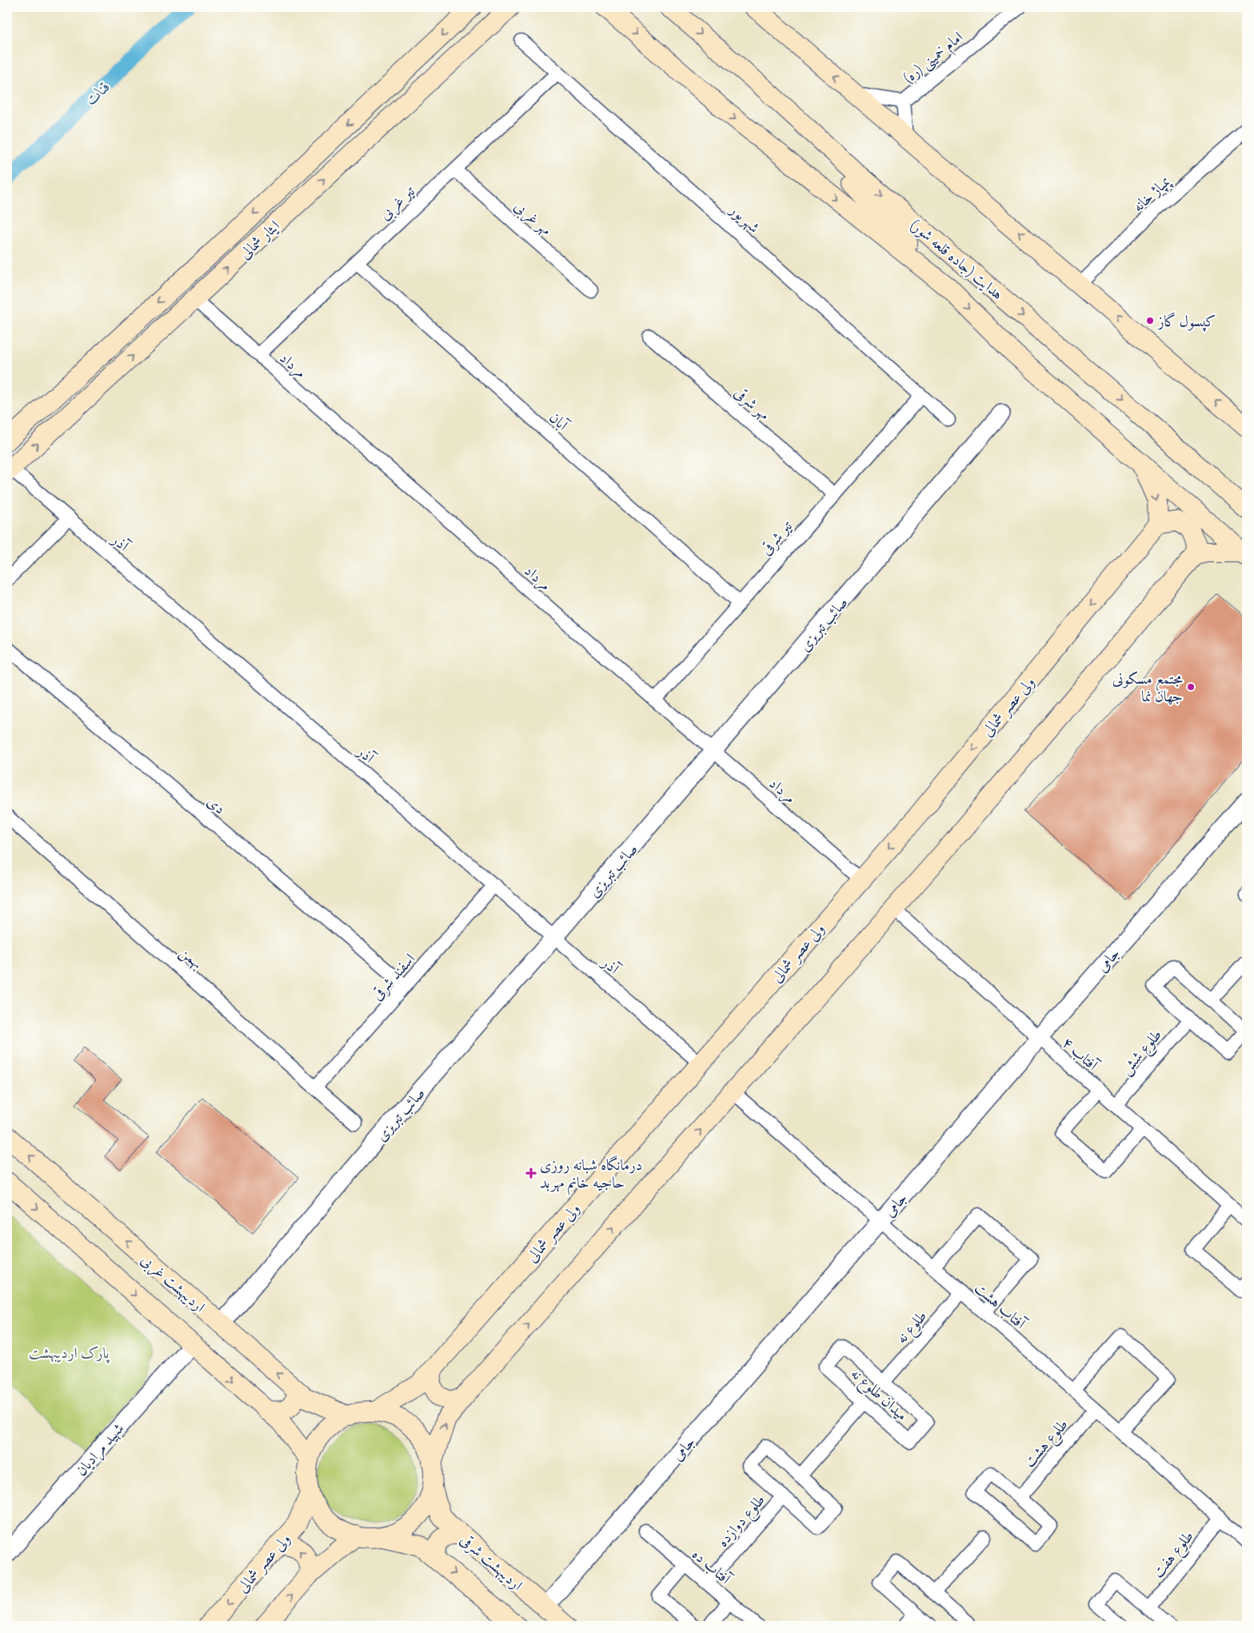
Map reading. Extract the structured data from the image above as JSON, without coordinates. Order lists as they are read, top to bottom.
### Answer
{
  "streets": {
    "main road": [
      "ایثار شمالی",
      "هدایت (جاده قلعه شور)",
      "ولی عصر شمالی",
      "اردیبهشت غربی",
      "اردیبهشت شرقی"
    ],
    "street": [
      "امام خمینی (ره)",
      "پمپاژ خانه",
      "تیر غربی",
      "مهر غربی",
      "شهریور",
      "مرداد",
      "مهر شرقی",
      "آبان",
      "تیر شرقی",
      "آذر",
      "صائب تبریزی",
      "دی",
      "بهمن",
      "جامی",
      "اسفند شرقی",
      "طلوع شش",
      "آفتاب ۴",
      "آفتاب هشت",
      "طلوع نه",
      "میدان طلوع نه",
      "طلوع هشت",
      "شهید مرادیان",
      "طلوع دوازده",
      "طلوع هفت",
      "آفتاب ده"
    ]
  },
  "crossings": [
    ["تیر غربی", "مهر غربی"],
    ["تیر غربی", "شهریور"],
    ["تیر غربی", "مرداد"],
    ["تیر غربی", "آبان"],
    ["شهریور", "تیر شرقی"],
    ["ایثار شمالی", "مرداد"],
    ["ایثار شمالی", "آذر"],
    ["مرداد", "تیر شرقی"],
    ["مرداد", "صائب تبریزی"],
    ["مرداد", "ولی عصر شمالی"],
    ["مهر شرقی", "تیر شرقی"],
    ["آبان", "تیر شرقی"],
    ["آذر", "صائب تبریزی"],
    ["آذر", "ولی عصر شمالی"],
    ["آذر", "اسفند شرقی"],
    ["صائب تبریزی", "اردیبهشت غربی"],
    ["ولی عصر شمالی", "اردیبهشت غربی"],
    ["ولی عصر شمالی", "اردیبهشت شرقی"],
    ["دی", "اسفند شرقی"],
    ["بهمن", "اسفند شرقی"],
    ["جامی", "آفتاب ۴"],
    ["جامی", "آفتاب هشت"],
    ["جامی", "اردیبهشت شرقی"],
    ["طلوع شش", "آفتاب ۴"],
    ["اردیبهشت غربی", "اردیبهشت شرقی"],
    ["آفتاب هشت", "طلوع نه"],
    ["آفتاب هشت", "طلوع هشت"],
    ["آفتاب هشت", "طلوع هفت"],
    ["طلوع نه", "میدان طلوع نه"],
    ["طلوع دوازده", "آفتاب ده"]
  ],
  "water": ["قنات"],
  "parks": ["پارک اردیبهشت"],
  "places": {
    "other": ["کپسول گاز", "مجتمع مسکونی جهان نما"],
    "health": ["درمانگاه شبانه‌ روزی حاجیه‌ خانم مهربد"]
  }
}
